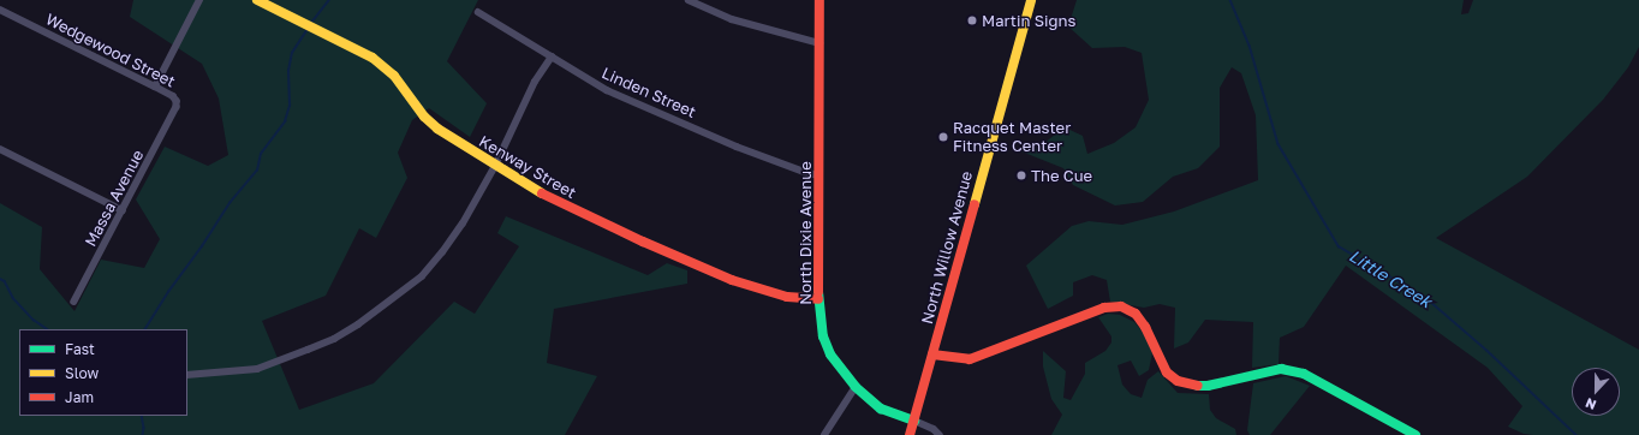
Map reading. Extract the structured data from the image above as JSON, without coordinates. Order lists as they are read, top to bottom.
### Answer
{
  "streets": {
    "street": [
      "Wedgewood Street",
      "Linden Street",
      "Kenway Street",
      "Massa Avenue",
      "North Dixie Avenue",
      "North Willow Avenue"
    ]
  },
  "crossings": [
    ["Wedgewood Street", "Massa Avenue"],
    ["Linden Street", "North Dixie Avenue"],
    ["Kenway Street", "North Dixie Avenue"],
    ["North Dixie Avenue", "North Willow Avenue"]
  ],
  "water": ["Little Creek"],
  "places": ["Martin Signs", "Racquet Master Fitness Center", "The Cue"],
  "legend": ["Fast", "Slow", "Jam"],
  "north": "bottom"
}
